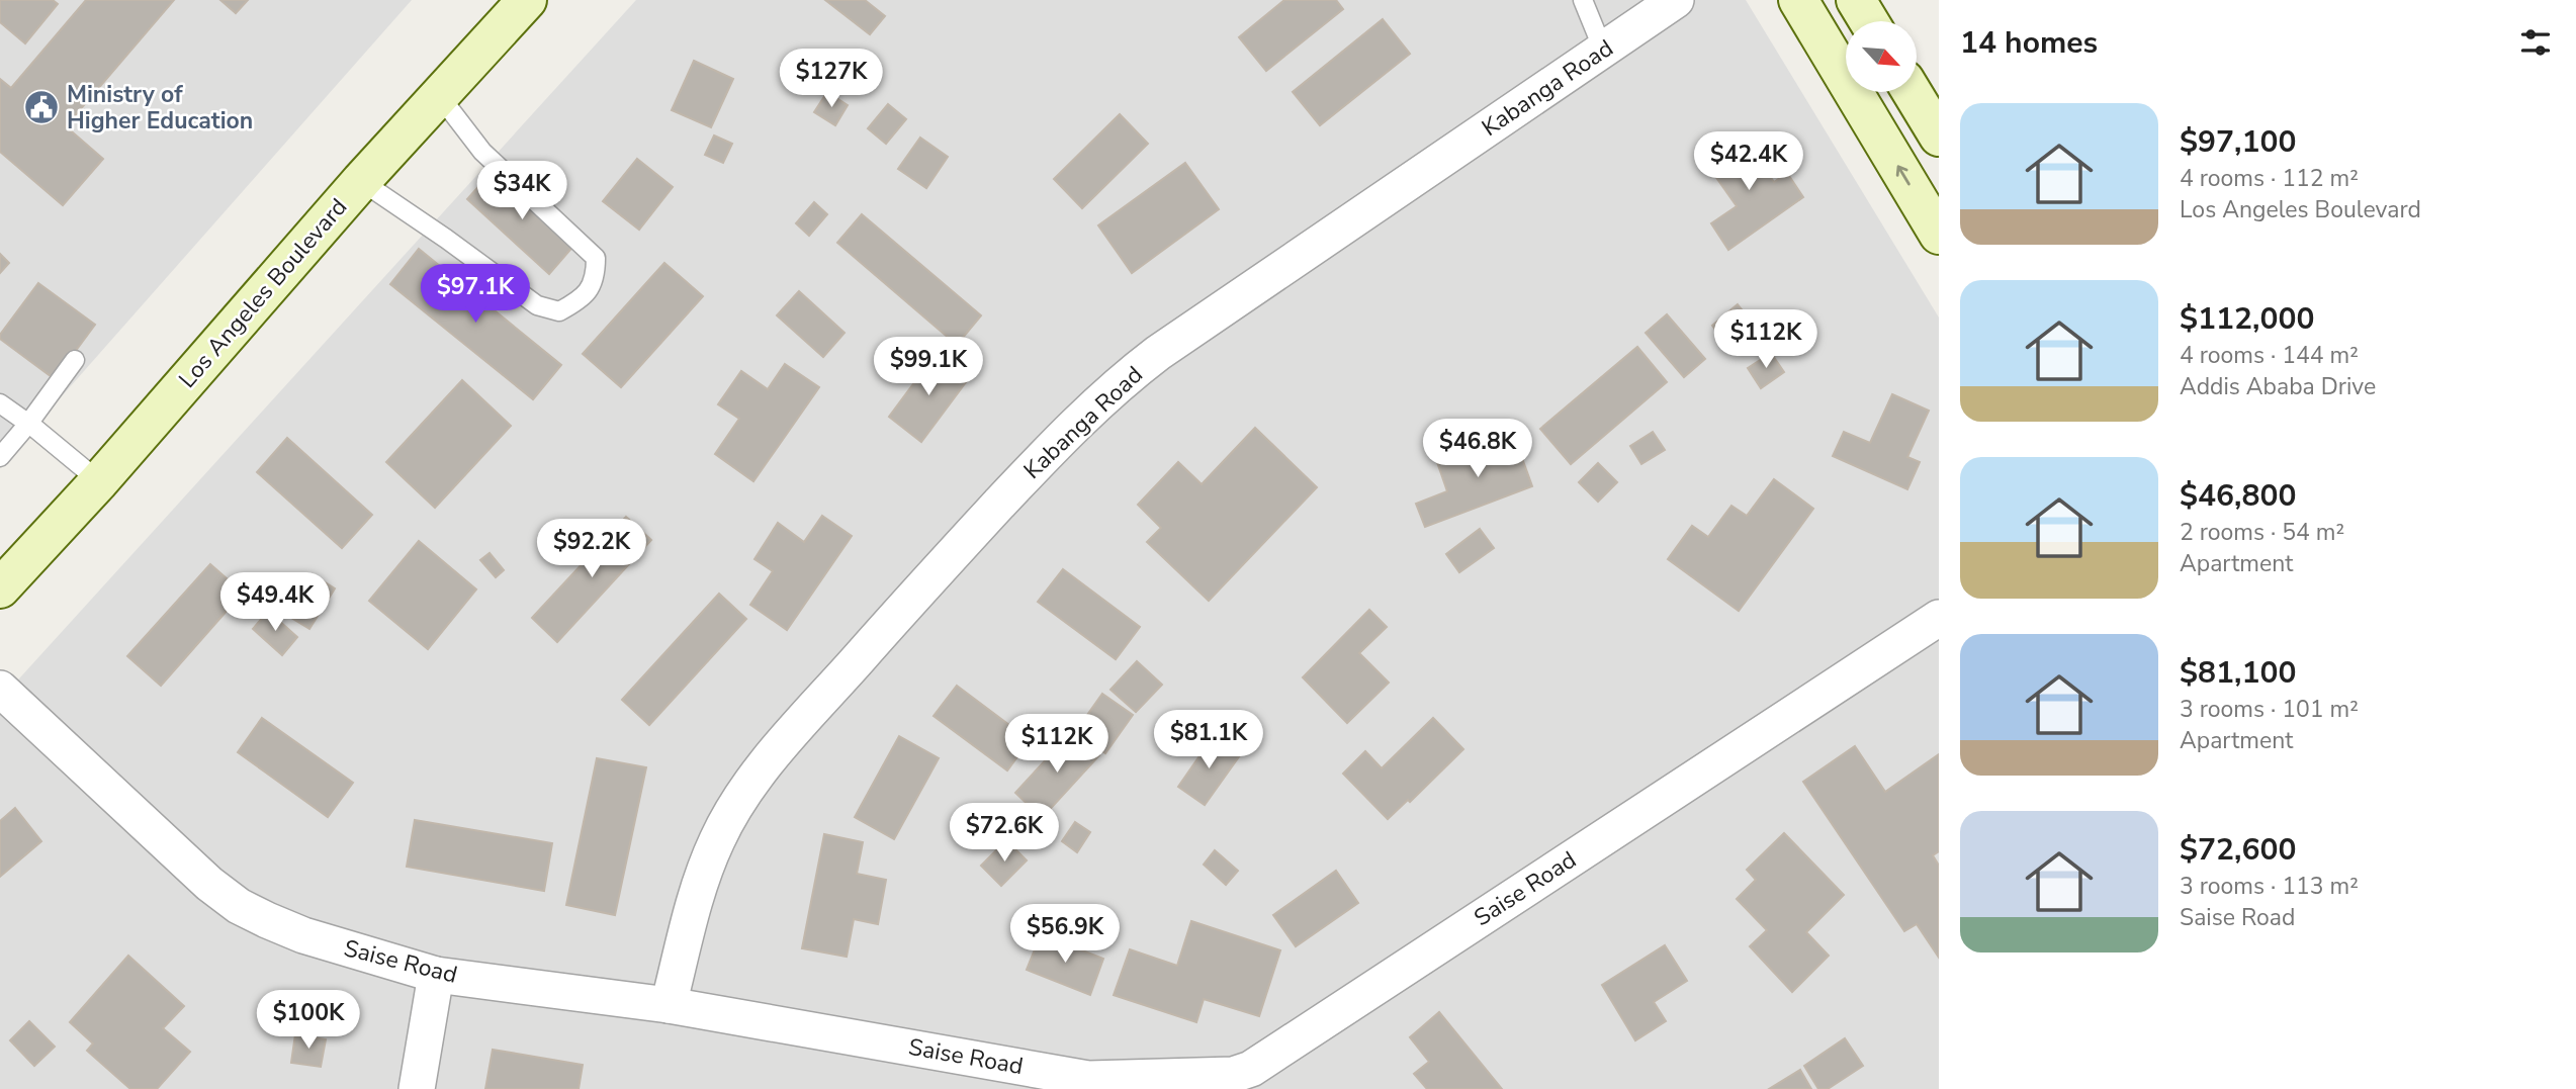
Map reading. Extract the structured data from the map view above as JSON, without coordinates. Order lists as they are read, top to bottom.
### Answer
{
  "streets": {
    "main road": ["Los Angeles Boulevard"],
    "street": ["Kabanga Road", "Saise Road"]
  },
  "crossings": [
    ["Kabanga Road", "Saise Road"]
  ],
  "places": {
    "public building": ["Ministry of Higher Education"]
  },
  "north": "bottom right",
  "page": {
    "heading": "14 homes",
    "price": [
      "$127K",
      "$42.4K",
      "$34K",
      "$97.1K",
      "$112K",
      "$99.1K",
      "$46.8K",
      "$92.2K",
      "$49.4K",
      "$81.1K",
      "$112K",
      "$72.6K",
      "$56.9K",
      "$100K"
    ],
    "list": [
      {
        "name": "$97,100",
        "note": "4 rooms · 112 m² · Los Angeles Boulevard"
      },
      {
        "name": "$112,000",
        "note": "4 rooms · 144 m² · Addis Ababa Drive"
      },
      {
        "name": "$46,800",
        "note": "2 rooms · 54 m² · Apartment"
      },
      {
        "name": "$81,100",
        "note": "3 rooms · 101 m² · Apartment"
      },
      {
        "name": "$72,600",
        "note": "3 rooms · 113 m² · Saise Road"
      }
    ]
  }
}
